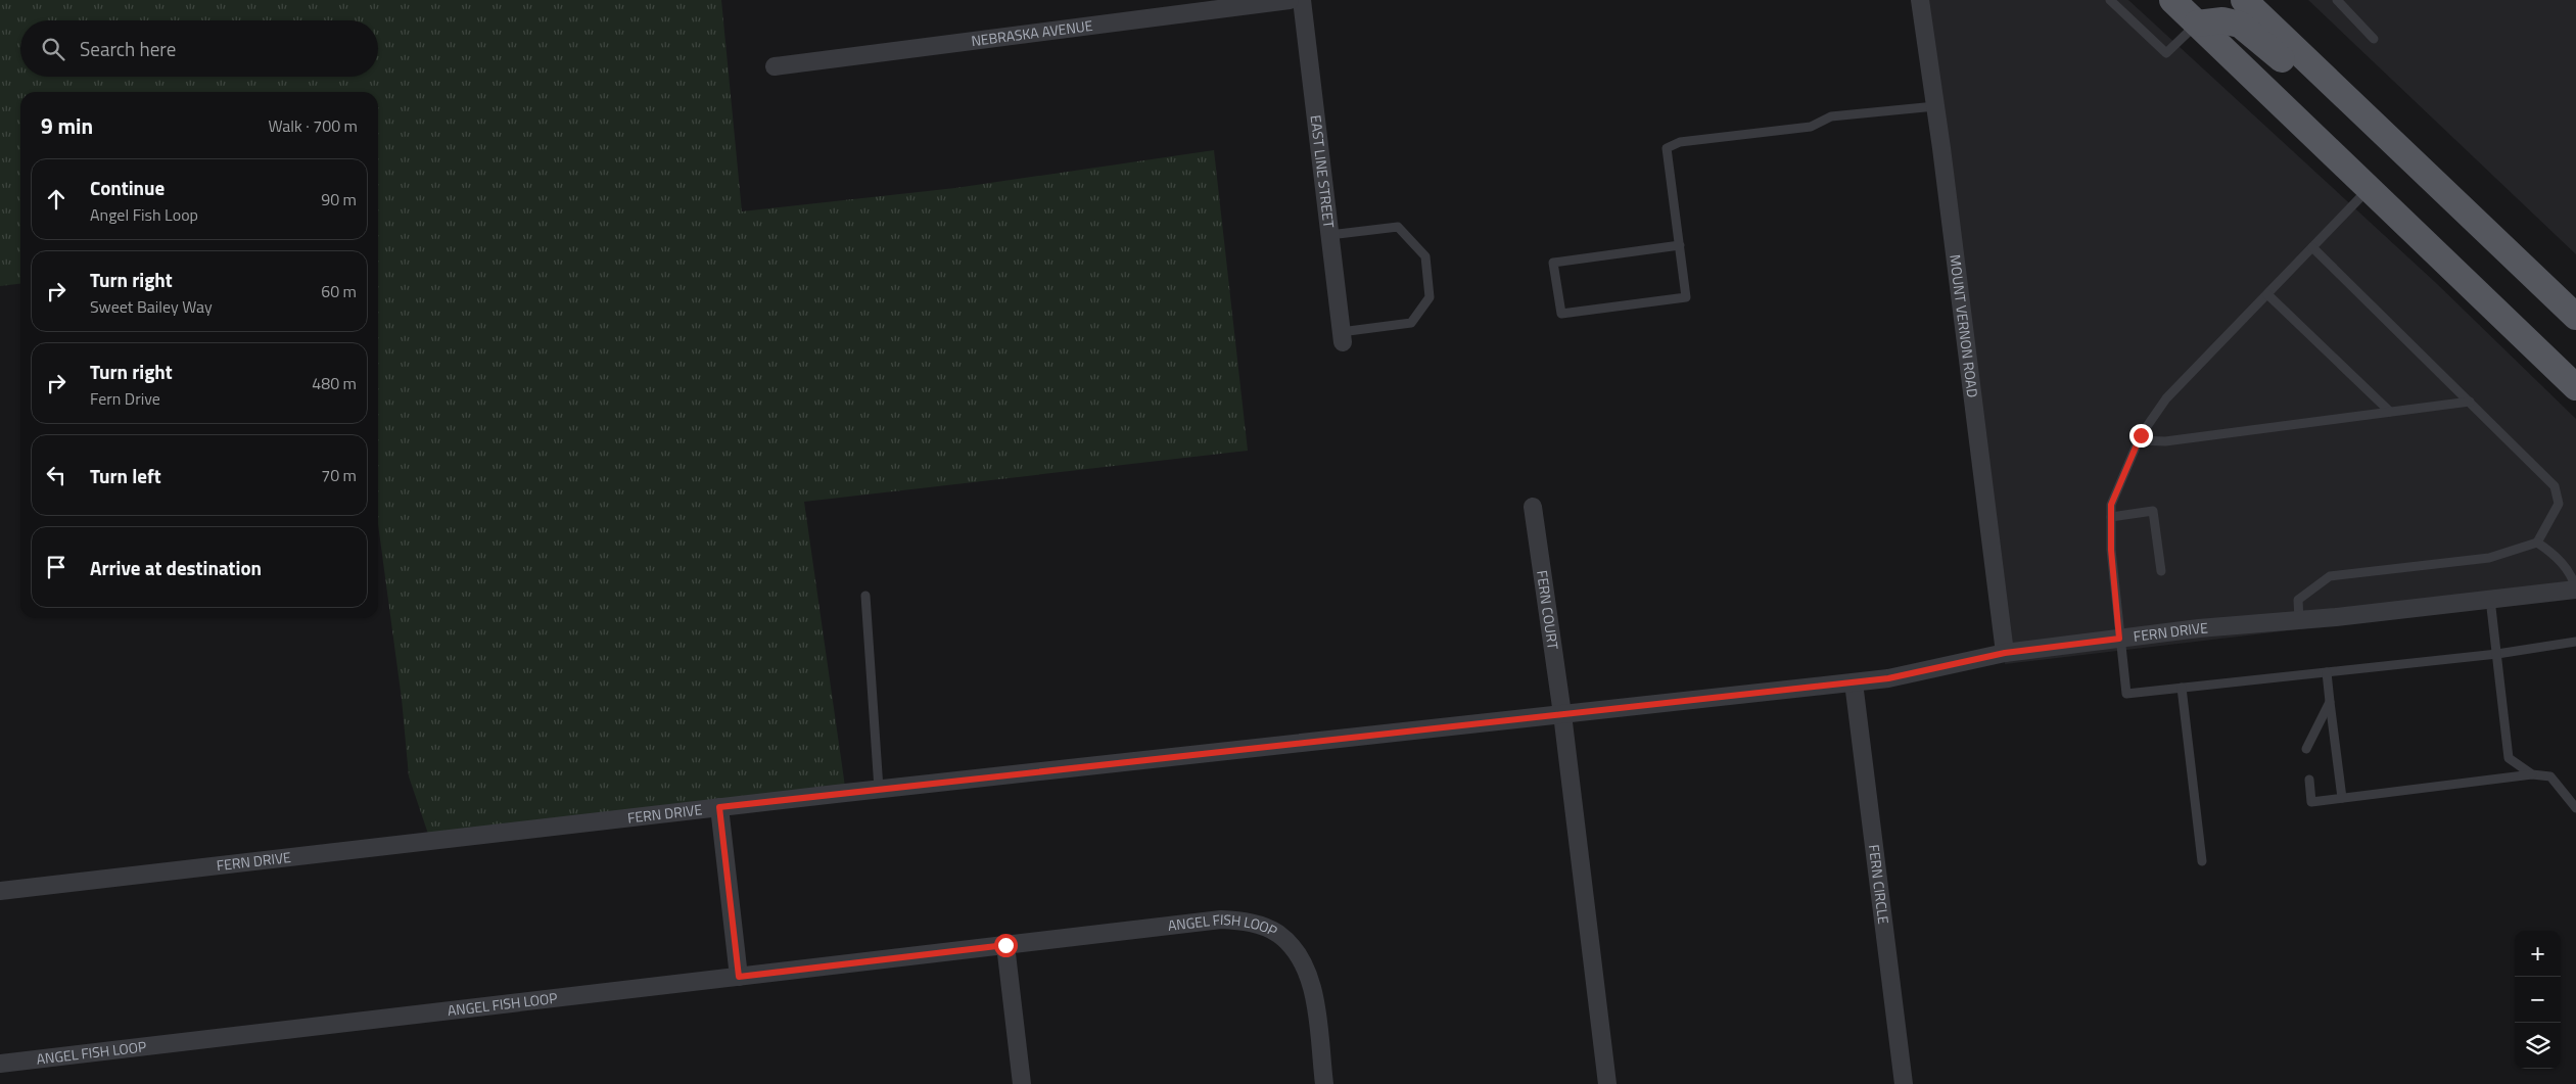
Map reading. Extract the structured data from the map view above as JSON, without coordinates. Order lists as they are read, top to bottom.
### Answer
{
  "streets": {
    "street": [
      "NEBRASKA AVENUE",
      "EAST LINE STREET",
      "MOUNT VERNON ROAD",
      "FERN COURT",
      "FERN DRIVE",
      "FERN CIRCLE",
      "ANGEL FISH LOOP"
    ]
  },
  "crossings": [
    ["MOUNT VERNON ROAD", "FERN DRIVE"],
    ["FERN COURT", "FERN DRIVE"],
    ["FERN DRIVE", "FERN CIRCLE"]
  ],
  "page": {
    "search": "Search here",
    "heading": ["9 min", "Walk · 700 m"],
    "list": [
      ["Continue", "Angel Fish Loop", "90 m"],
      ["Turn right", "Sweet Bailey Way", "60 m"],
      ["Turn right", "Fern Drive", "480 m"],
      ["Turn left", "70 m"],
      "Arrive at destination"
    ],
    "map_buttons": ["+", "−"]
  }
}
